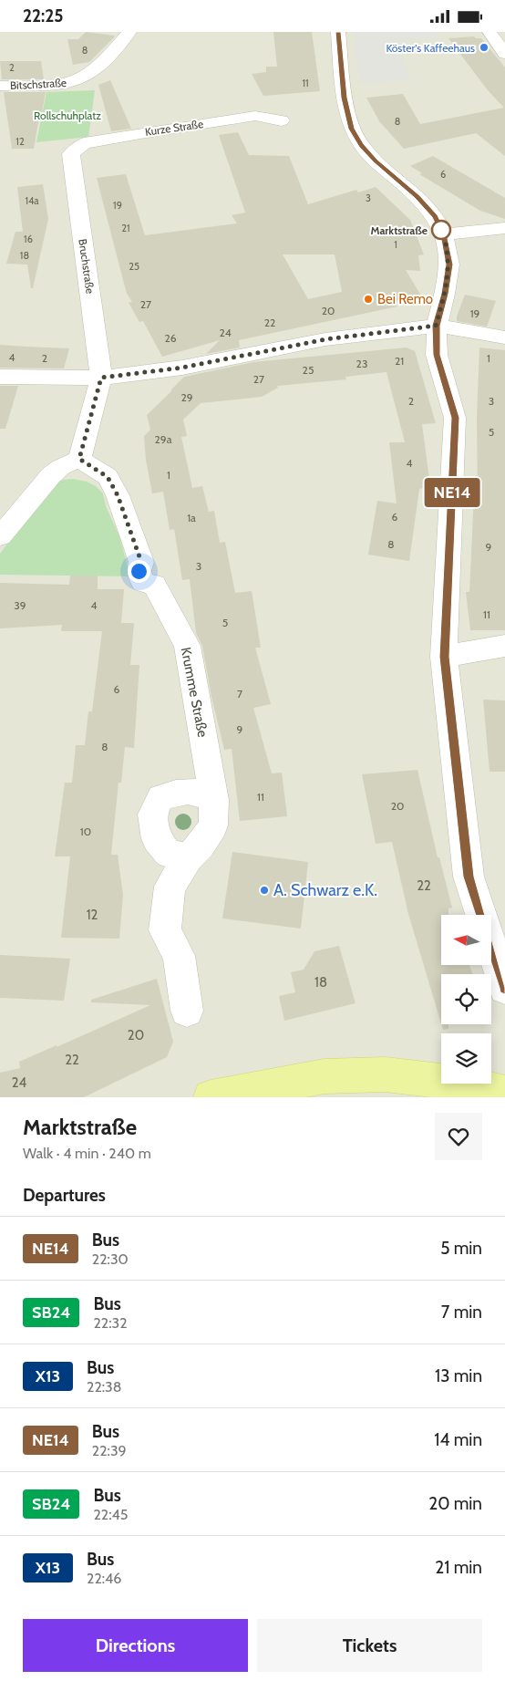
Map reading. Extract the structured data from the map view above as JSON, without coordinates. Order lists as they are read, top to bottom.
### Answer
{
  "streets": {
    "street": [
      "Bitschstraße",
      "Kurze Straße",
      "Bruchstraße",
      "Krumme Straße"
    ]
  },
  "crossings": [
    ["Kurze Straße", "Bruchstraße"]
  ],
  "parks": ["Rollschuhplatz"],
  "places": [
    "Köster's Kaffeehaus",
    "Marktstraße",
    "Bei Remo",
    "A. Schwarz e.K."
  ],
  "lines": ["bus line NE14"],
  "house_numbers": [
    "8",
    "2",
    "11",
    "8",
    "12",
    "6",
    "3",
    "14a",
    "19",
    "21",
    "16",
    "1",
    "18",
    "25",
    "27",
    "20",
    "19",
    "22",
    "24",
    "26",
    "4",
    "2",
    "1",
    "21",
    "23",
    "25",
    "27",
    "29",
    "2",
    "3",
    "5",
    "29a",
    "4",
    "1",
    "6",
    "1a",
    "8",
    "9",
    "3",
    "39",
    "4",
    "11",
    "5",
    "6",
    "7",
    "9",
    "8",
    "11",
    "20",
    "10",
    "22",
    "12",
    "18",
    "20",
    "22",
    "24"
  ],
  "north": "left",
  "page": {
    "status": "22:25",
    "on_map": "NE14",
    "heading": [
      ["Marktstraße", "Walk · 4 min · 240 m"],
      "Departures"
    ],
    "list": [
      {
        "mark": "NE14",
        "name": "Bus",
        "note": "22:30",
        "value": "5 min"
      },
      {
        "mark": "SB24",
        "name": "Bus",
        "note": "22:32",
        "value": "7 min"
      },
      {
        "mark": "X13",
        "name": "Bus",
        "note": "22:38",
        "value": "13 min"
      },
      {
        "mark": "NE14",
        "name": "Bus",
        "note": "22:39",
        "value": "14 min"
      },
      {
        "mark": "SB24",
        "name": "Bus",
        "note": "22:45",
        "value": "20 min"
      },
      {
        "mark": "X13",
        "name": "Bus",
        "note": "22:46",
        "value": "21 min"
      }
    ],
    "buttons": ["Directions", "Tickets"]
  }
}
